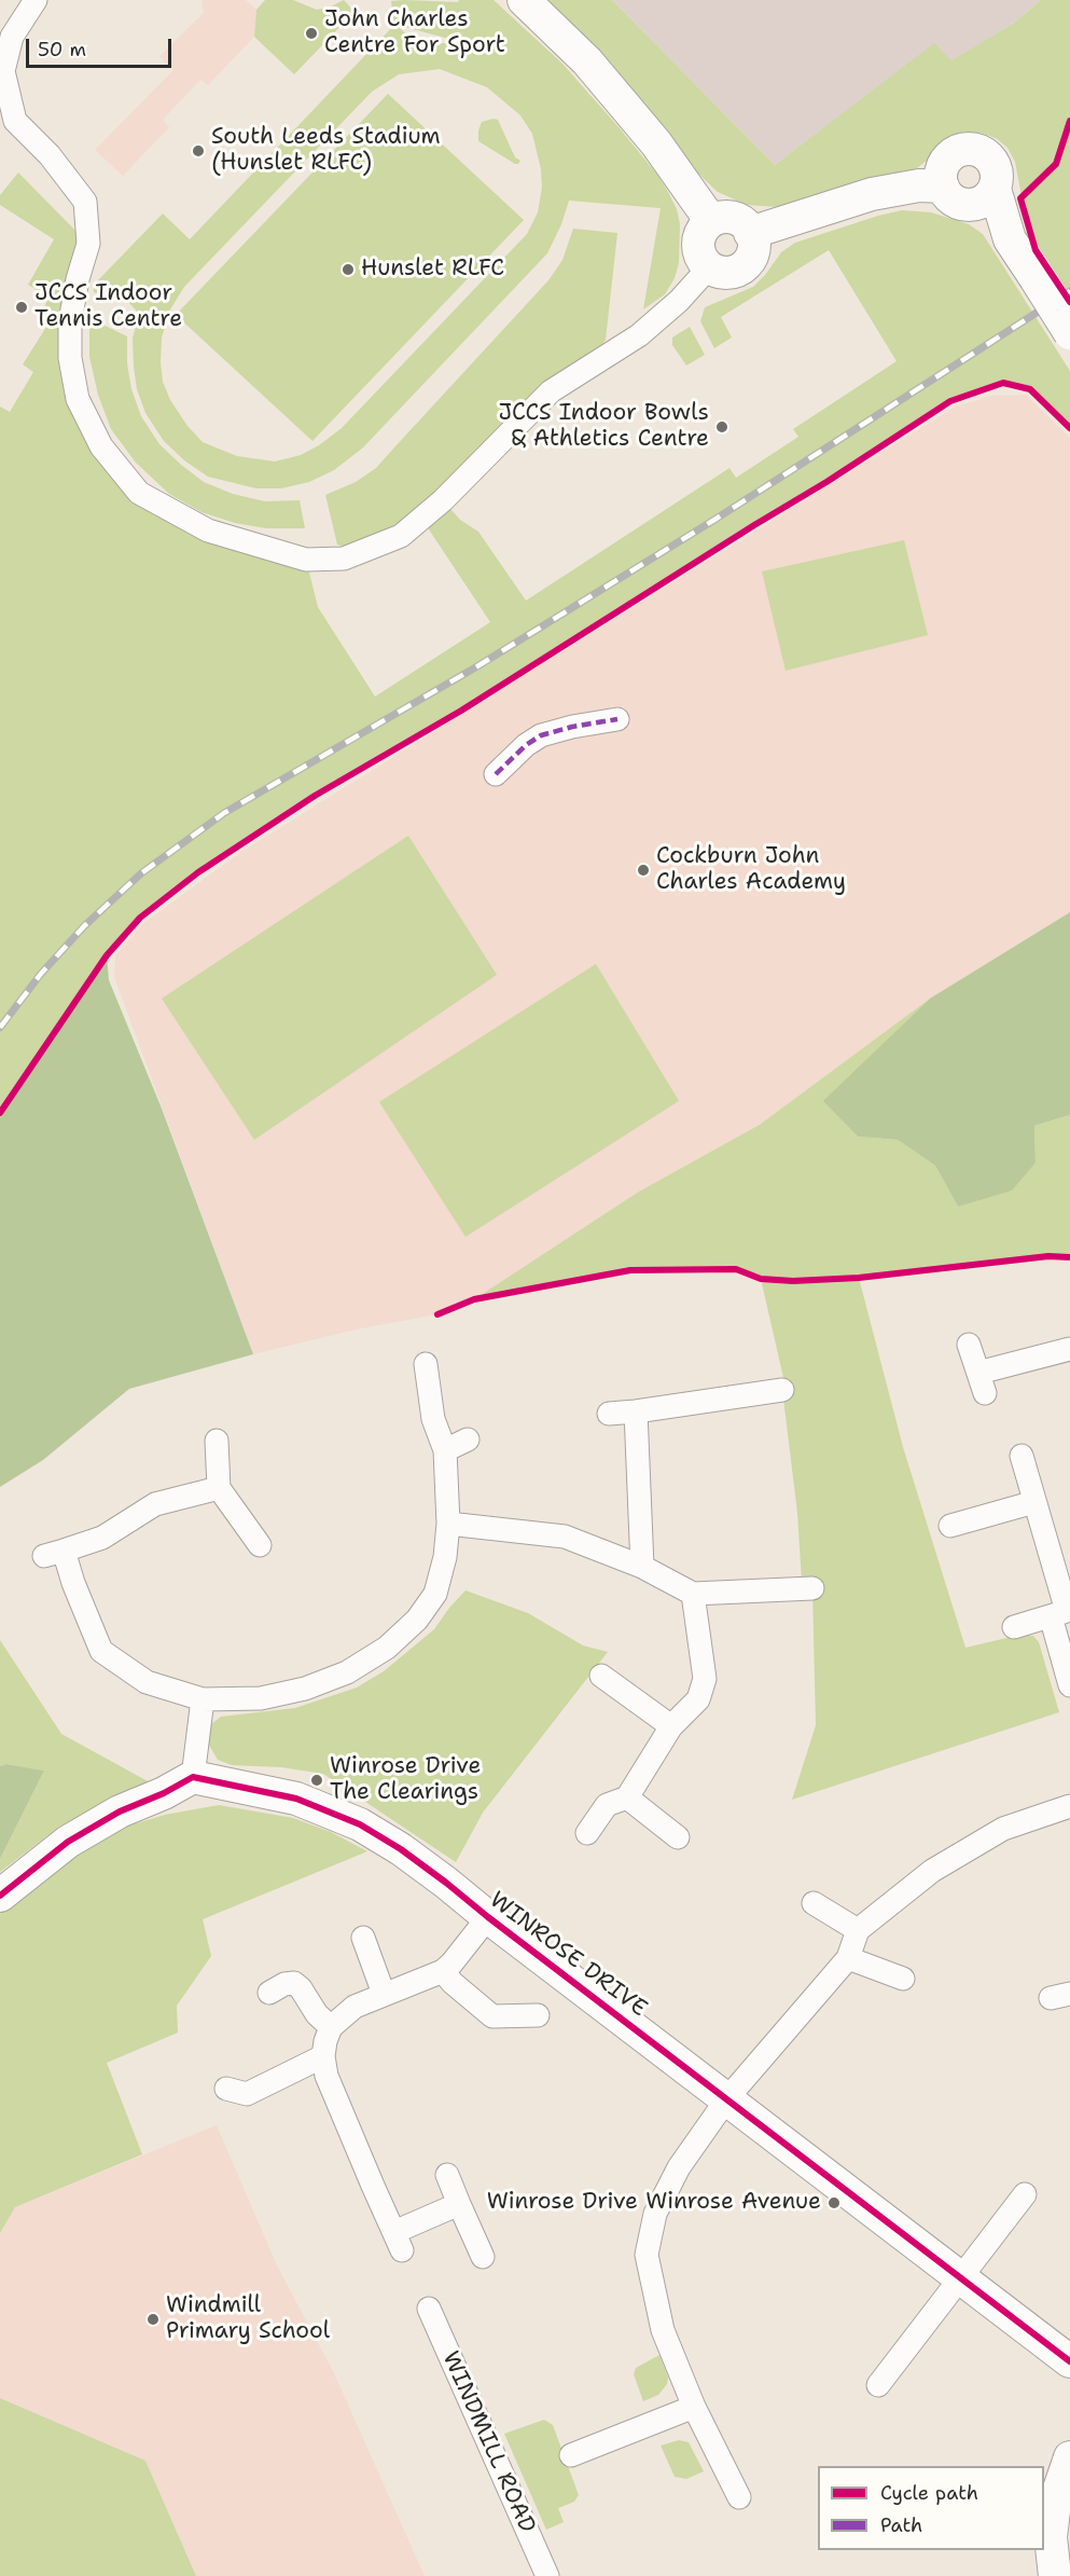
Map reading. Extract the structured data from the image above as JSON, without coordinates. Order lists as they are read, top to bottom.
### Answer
{
  "streets": {
    "street": ["WINROSE DRIVE", "WINDMILL ROAD"]
  },
  "places": [
    "John Charles Centre For Sport",
    "South Leeds Stadium (Hunslet RLFC)",
    "Hunslet RLFC",
    "JCCS Indoor Tennis Centre",
    "JCCS Indoor Bowls & Athletics Centre",
    "Cockburn John Charles Academy",
    "Winrose Drive The Clearings",
    "Winrose Drive Winrose Avenue",
    "Windmill Primary School"
  ],
  "legend": ["Cycle path", "Path"],
  "scale_bar": "50 m"
}
